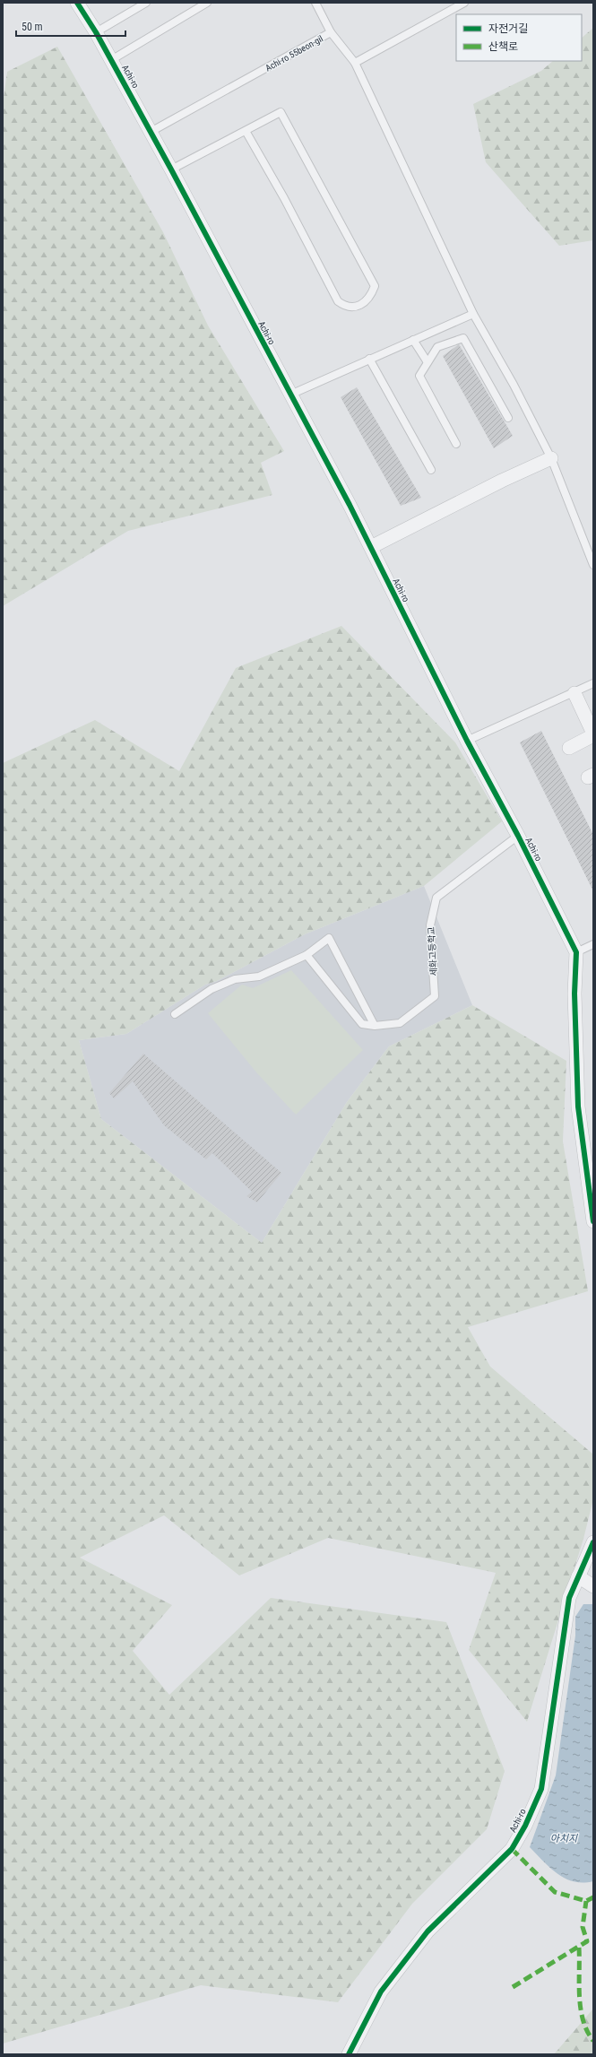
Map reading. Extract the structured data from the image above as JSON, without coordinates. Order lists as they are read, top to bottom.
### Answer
{
  "streets": {
    "street": ["Achi-ro"],
    "lane": ["Achi-ro 55beon-gil", "세화고등학교"]
  },
  "crossings": [
    ["Achi-ro 55beon-gil", "Achi-ro"],
    ["Achi-ro", "세화고등학교"]
  ],
  "water": ["아치지"],
  "legend": ["자전거길", "산책로"],
  "scale_bar": "50 m"
}
